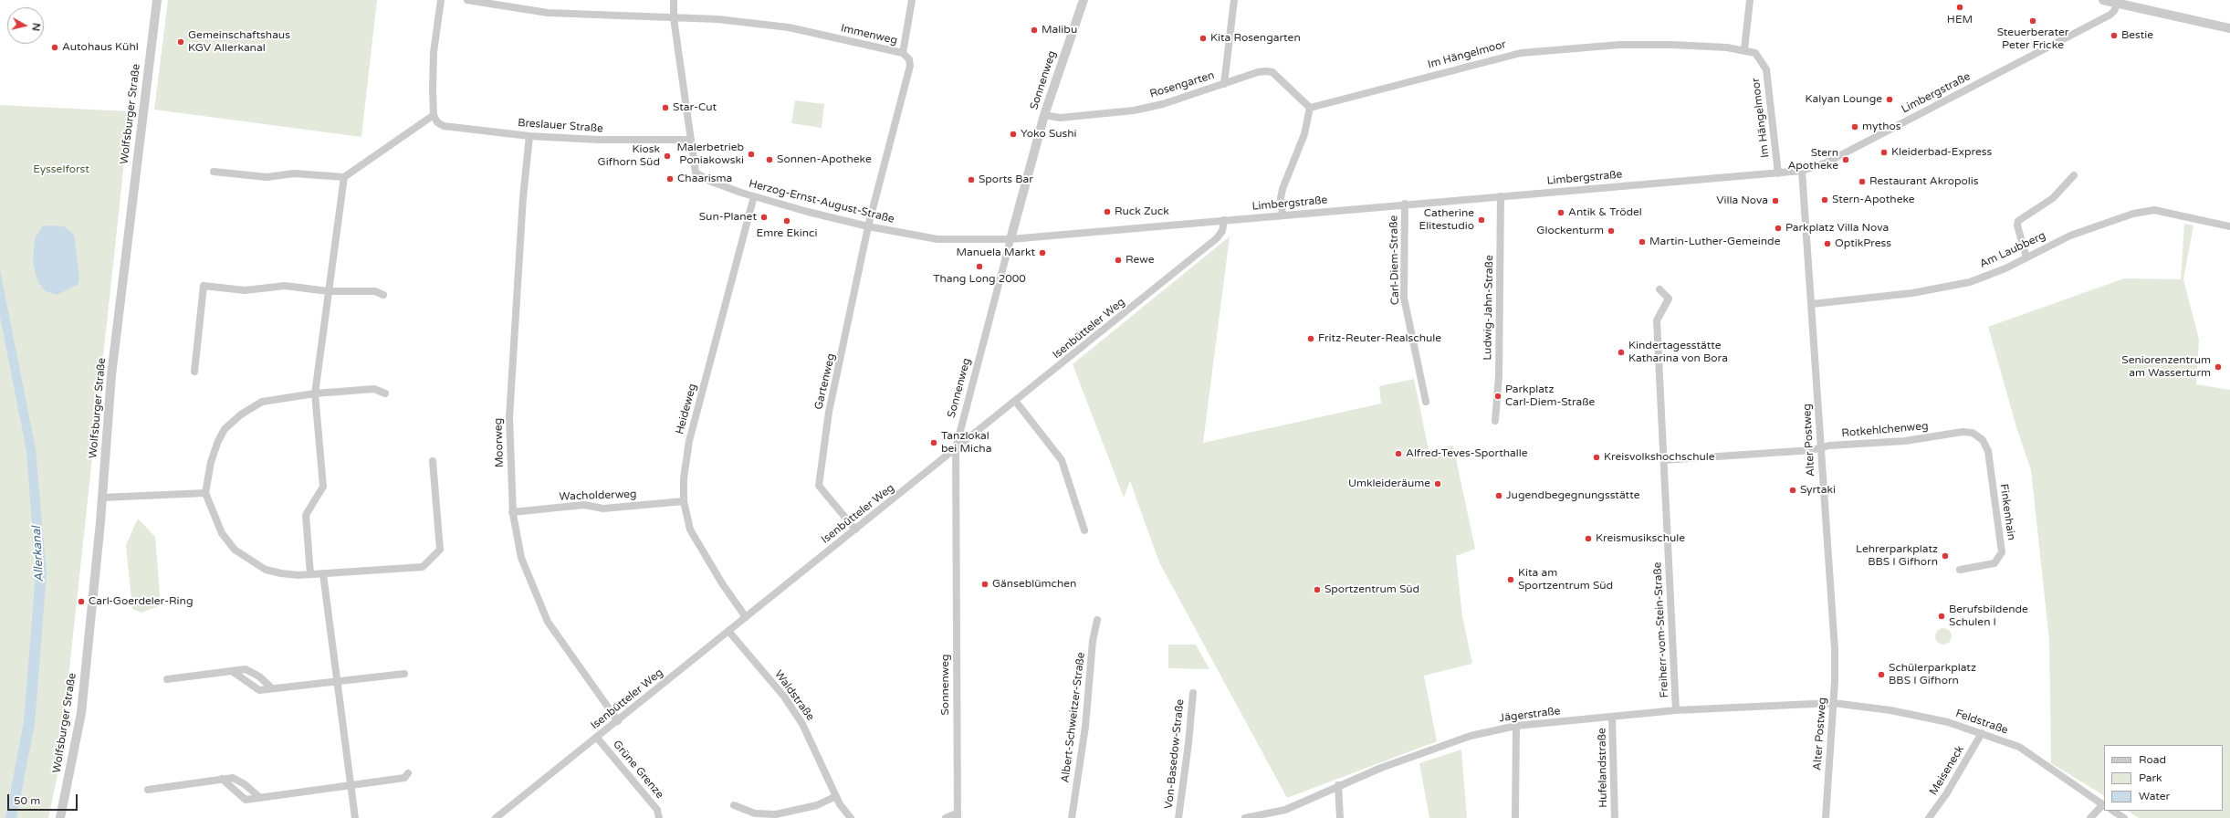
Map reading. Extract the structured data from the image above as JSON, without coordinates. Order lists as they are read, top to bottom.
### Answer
{
  "streets": {
    "street": [
      "Immenweg",
      "Im Hängelmoor",
      "Sonnenweg",
      "Rosengarten",
      "Limbergstraße",
      "Wolfsburger Straße",
      "Breslauer Straße",
      "Herzog-Ernst-August-Straße",
      "Am Laubberg",
      "Carl-Diem-Straße",
      "Ludwig-Jahn-Straße",
      "Isenbütteler Weg",
      "Gartenweg",
      "Heideweg",
      "Rotkehlchenweg",
      "Alter Postweg",
      "Moorweg",
      "Wacholderweg",
      "Finkenhain",
      "Freiherr-vom-Stein-Straße",
      "Waldstraße",
      "Jägerstraße",
      "Albert-Schweitzer-Straße",
      "Feldstraße",
      "Von-Basedow-Straße",
      "Hufelandstraße",
      "Grüne Grenze",
      "Meiseneck"
    ]
  },
  "crossings": [
    ["Immenweg", "Herzog-Ernst-August-Straße"],
    ["Immenweg", "Gartenweg"],
    ["Im Hängelmoor", "Rosengarten"],
    ["Im Hängelmoor", "Limbergstraße"],
    ["Sonnenweg", "Rosengarten"],
    ["Sonnenweg", "Limbergstraße"],
    ["Sonnenweg", "Herzog-Ernst-August-Straße"],
    ["Sonnenweg", "Isenbütteler Weg"],
    ["Limbergstraße", "Herzog-Ernst-August-Straße"],
    ["Limbergstraße", "Carl-Diem-Straße"],
    ["Limbergstraße", "Ludwig-Jahn-Straße"],
    ["Limbergstraße", "Isenbütteler Weg"],
    ["Limbergstraße", "Alter Postweg"],
    ["Breslauer Straße", "Herzog-Ernst-August-Straße"],
    ["Breslauer Straße", "Moorweg"],
    ["Herzog-Ernst-August-Straße", "Gartenweg"],
    ["Herzog-Ernst-August-Straße", "Heideweg"],
    ["Am Laubberg", "Alter Postweg"],
    ["Isenbütteler Weg", "Gartenweg"],
    ["Isenbütteler Weg", "Heideweg"],
    ["Isenbütteler Weg", "Moorweg"],
    ["Isenbütteler Weg", "Waldstraße"],
    ["Isenbütteler Weg", "Grüne Grenze"],
    ["Heideweg", "Wacholderweg"],
    ["Rotkehlchenweg", "Alter Postweg"],
    ["Rotkehlchenweg", "Finkenhain"],
    ["Alter Postweg", "Jägerstraße"],
    ["Alter Postweg", "Feldstraße"],
    ["Moorweg", "Wacholderweg"],
    ["Freiherr-vom-Stein-Straße", "Jägerstraße"],
    ["Jägerstraße", "Feldstraße"],
    ["Jägerstraße", "Hufelandstraße"],
    ["Feldstraße", "Meiseneck"]
  ],
  "water": ["Allerkanal"],
  "parks": ["Eysselforst"],
  "places": [
    "HEM",
    "Steuerberater Peter Fricke",
    "Malibu",
    "Bestie",
    "Kita Rosengarten",
    "Gemeinschaftshaus KGV Allerkanal",
    "Autohaus Kühl",
    "Kalyan Lounge",
    "Star-Cut",
    "mythos",
    "Yoko Sushi",
    "Kleiderbad-Express",
    "Malerbetrieb Poniakowski",
    "Kiosk Gifhorn Süd",
    "Sonnen-Apotheke",
    "Stern Apotheke",
    "Chaarisma",
    "Sports Bar",
    "Restaurant Akropolis",
    "Stern-Apotheke",
    "Villa Nova",
    "Ruck Zuck",
    "Antik & Trödel",
    "Sun-Planet",
    "Catherine Elitestudio",
    "Emre Ekinci",
    "Parkplatz Villa Nova",
    "Glockenturm",
    "Martin-Luther-Gemeinde",
    "OptikPress",
    "Manuela Markt",
    "Rewe",
    "Thang Long 2000",
    "Fritz-Reuter-Realschule",
    "Kindertagesstätte Katharina von Bora",
    "Seniorenzentrum am Wasserturm",
    "Parkplatz Carl-Diem-Straße",
    "Tanzlokal bei Micha",
    "Alfred-Teves-Sporthalle",
    "Kreisvolkshochschule",
    "Umkleideräume",
    "Syrtaki",
    "Jugendbegegnungsstätte",
    "Kreismusikschule",
    "Lehrerparkplatz BBS I Gifhorn",
    "Kita am Sportzentrum Süd",
    "Gänseblümchen",
    "Sportzentrum Süd",
    "Carl-Goerdeler-Ring",
    "Berufsbildende Schulen I",
    "Schülerparkplatz BBS I Gifhorn"
  ],
  "legend": ["Road", "Park", "Water"],
  "scale_bar": "50 m",
  "north": "right"
}
